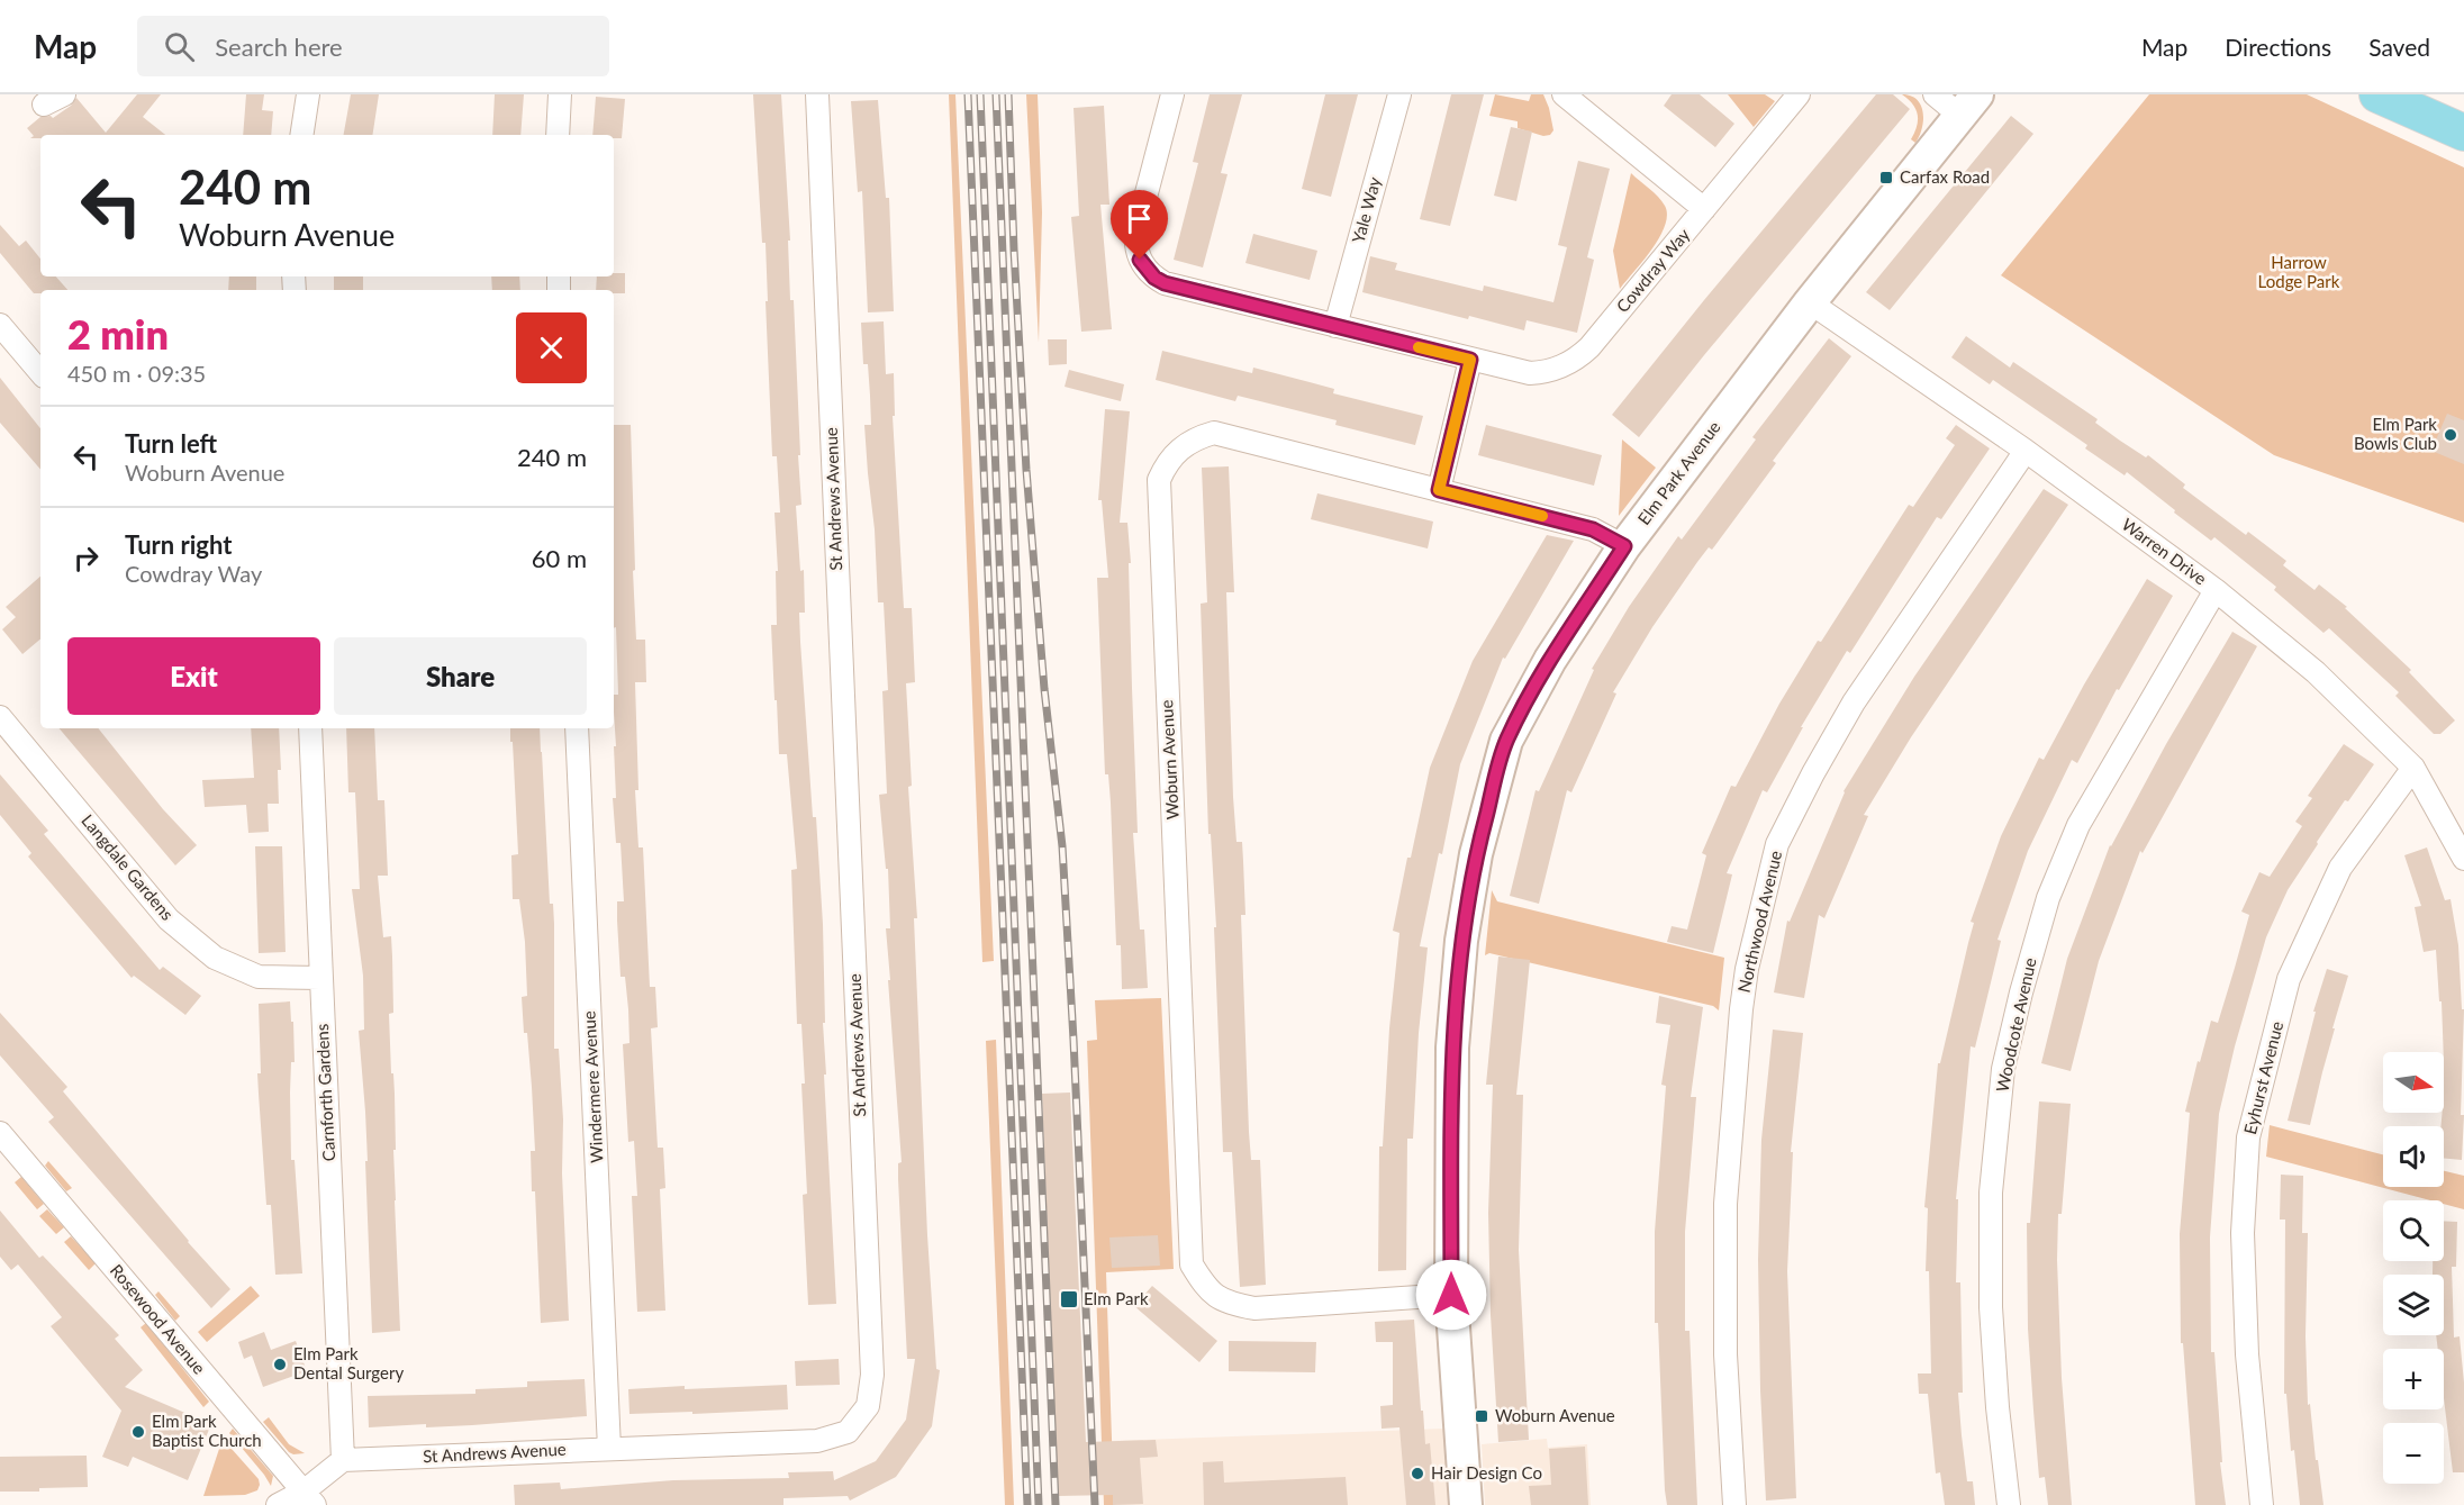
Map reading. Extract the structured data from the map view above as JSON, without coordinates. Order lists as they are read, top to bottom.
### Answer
{
  "streets": {
    "street": [
      "Yale Way",
      "Cowdray Way",
      "Elm Park Avenue",
      "St Andrews Avenue",
      "Warren Drive",
      "Woburn Avenue",
      "Langdale Gardens",
      "Northwood Avenue",
      "Woodcote Avenue",
      "Eyhurst Avenue",
      "Windermere Avenue",
      "Carnforth Gardens",
      "Rosewood Avenue"
    ]
  },
  "crossings": [
    ["Yale Way", "Cowdray Way"],
    ["Elm Park Avenue", "Warren Drive"],
    ["Elm Park Avenue", "Woburn Avenue"],
    ["St Andrews Avenue", "Windermere Avenue"],
    ["St Andrews Avenue", "Carnforth Gardens"],
    ["Warren Drive", "Northwood Avenue"],
    ["Warren Drive", "Woodcote Avenue"],
    ["Warren Drive", "Eyhurst Avenue"],
    ["Langdale Gardens", "Carnforth Gardens"]
  ],
  "parks": ["Harrow Lodge Park"],
  "places": {
    "transit": ["Carfax Road", "Elm Park", "Woburn Avenue"],
    "other": [
      "Elm Park Bowls Club",
      "Elm Park Dental Surgery",
      "Elm Park Baptist Church",
      "Hair Design Co"
    ]
  },
  "north": "right",
  "page": {
    "header": "Map",
    "search": "Search here",
    "nav": ["Map", "Directions", "Saved"],
    "turn": ["240 m", "Woburn Avenue"],
    "heading": ["2 min", "450 m · 09:35"],
    "list": [
      {
        "name": "Turn left",
        "note": "Woburn Avenue",
        "value": "240 m"
      },
      {
        "name": "Turn right",
        "note": "Cowdray Way",
        "value": "60 m"
      }
    ],
    "buttons": ["Exit", "Share"],
    "map_buttons": ["+", "−"]
  }
}
